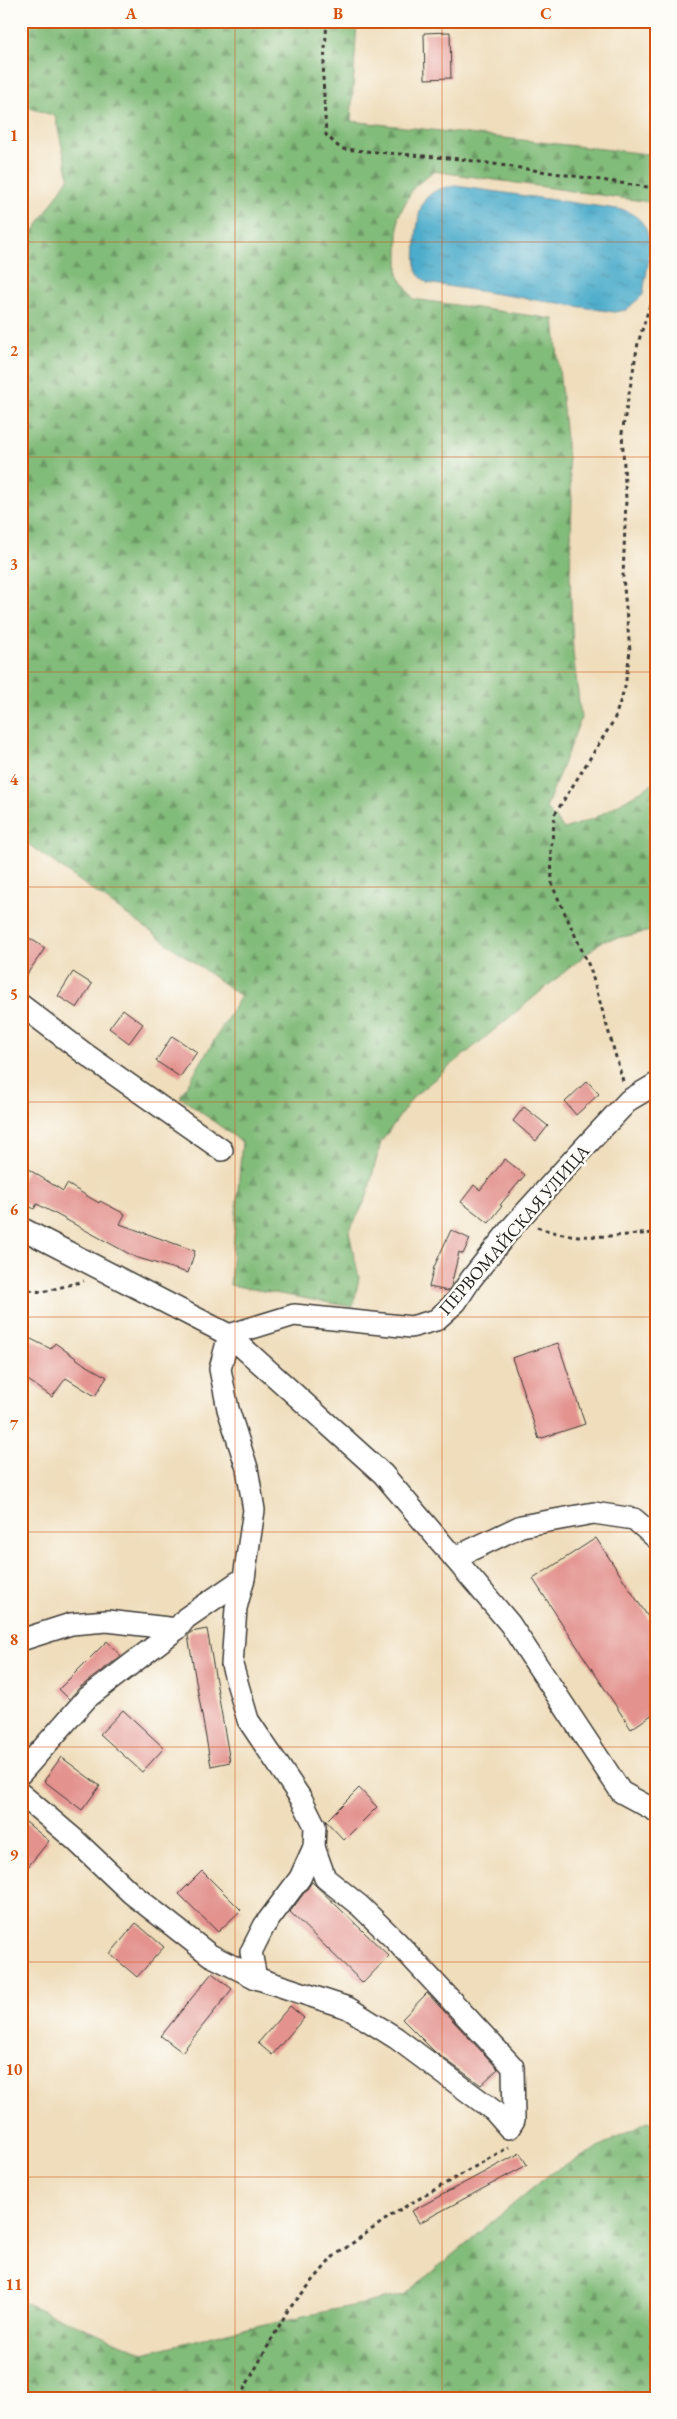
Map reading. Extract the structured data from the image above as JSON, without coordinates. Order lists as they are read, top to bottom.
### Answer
{
  "streets": {
    "street": ["ПЕРВОМАЙСКАЯ УЛИЦА"]
  },
  "grid": {
    "columns": ["A", "B", "C"],
    "rows": [
      "1",
      "2",
      "3",
      "4",
      "5",
      "6",
      "7",
      "8",
      "9",
      "10",
      "11"
    ]
  }
}
